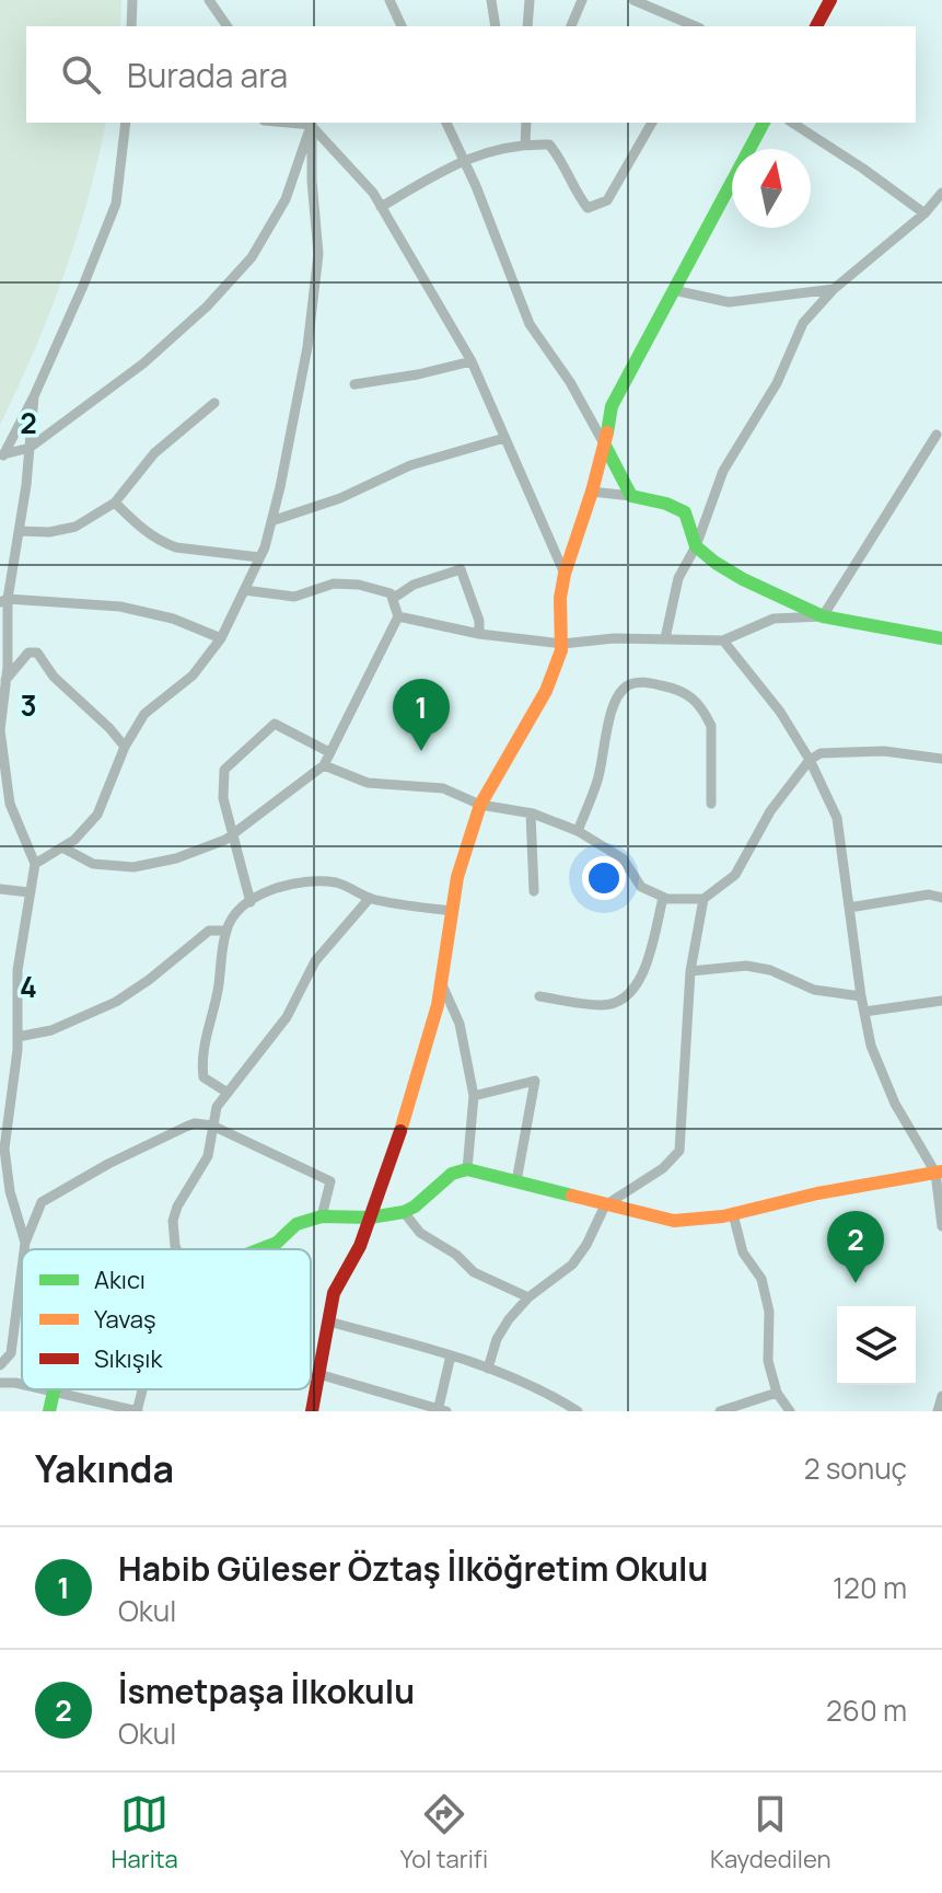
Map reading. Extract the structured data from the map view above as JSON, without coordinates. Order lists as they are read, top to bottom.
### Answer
{
  "legend": ["Akıcı", "Yavaş", "Sıkışık"],
  "north": "top",
  "page": {
    "search": "Burada ara",
    "pins": ["1", "2"],
    "heading": ["Yakında", "2 sonuç"],
    "list": [
      {
        "mark": "1",
        "name": "Habib Güleser Öztaş İlköğretim Okulu",
        "note": "Okul",
        "value": "120 m"
      },
      {
        "mark": "2",
        "name": "İsmetpaşa İlkokulu",
        "note": "Okul",
        "value": "260 m"
      }
    ],
    "nav": ["Harita", "Yol tarifi", "Kaydedilen"]
  },
  "grid": {
    "rows": ["2", "3", "4"]
  }
}
